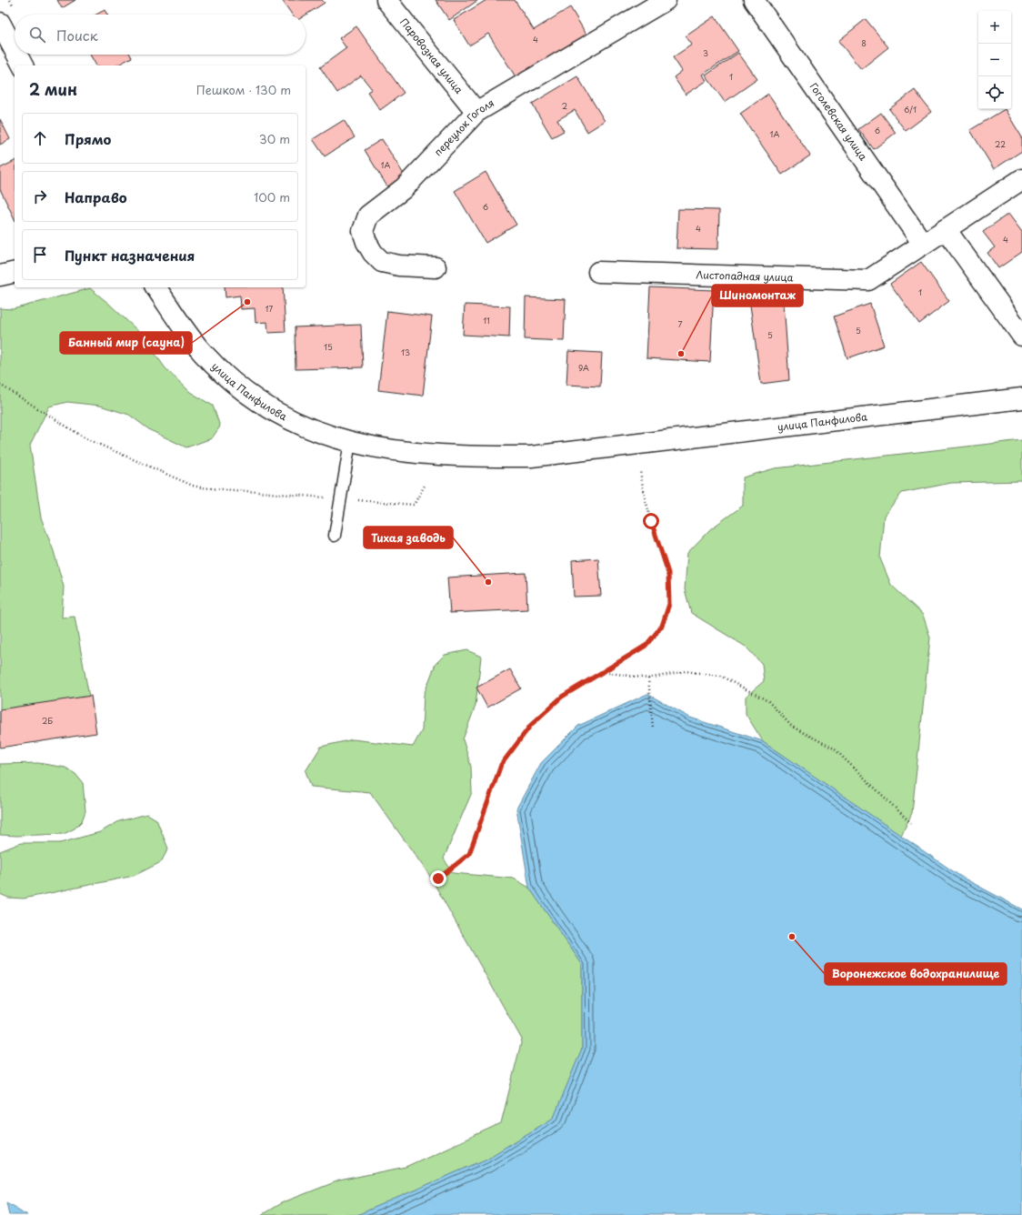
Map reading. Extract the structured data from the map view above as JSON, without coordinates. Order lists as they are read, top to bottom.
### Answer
{
  "streets": {
    "street": [
      "Паровозная улица",
      "Гоголевская улица",
      "переулок Гоголя",
      "Листопадная улица",
      "улица Панфилова"
    ]
  },
  "crossings": [
    ["Паровозная улица", "переулок Гоголя"],
    ["Гоголевская улица", "Листопадная улица"]
  ],
  "places": [
    "Банный мир (сауна)",
    "Шиномонтаж",
    "Тихая заводь",
    "Воронежское водохранилище"
  ],
  "house_numbers": [
    "4",
    "8",
    "3",
    "1",
    "2",
    "6/1",
    "6",
    "1А",
    "22",
    "1А",
    "6",
    "4",
    "4",
    "1",
    "17",
    "11",
    "7",
    "5",
    "5",
    "15",
    "13",
    "9А",
    "2Б"
  ],
  "page": {
    "map_buttons": ["+", "−"],
    "search": "Поиск",
    "heading": ["2 мин", "Пешком · 130 m"],
    "list": [
      ["Прямо", "30 m"],
      ["Направо", "100 m"],
      "Пункт назначения"
    ]
  }
}
